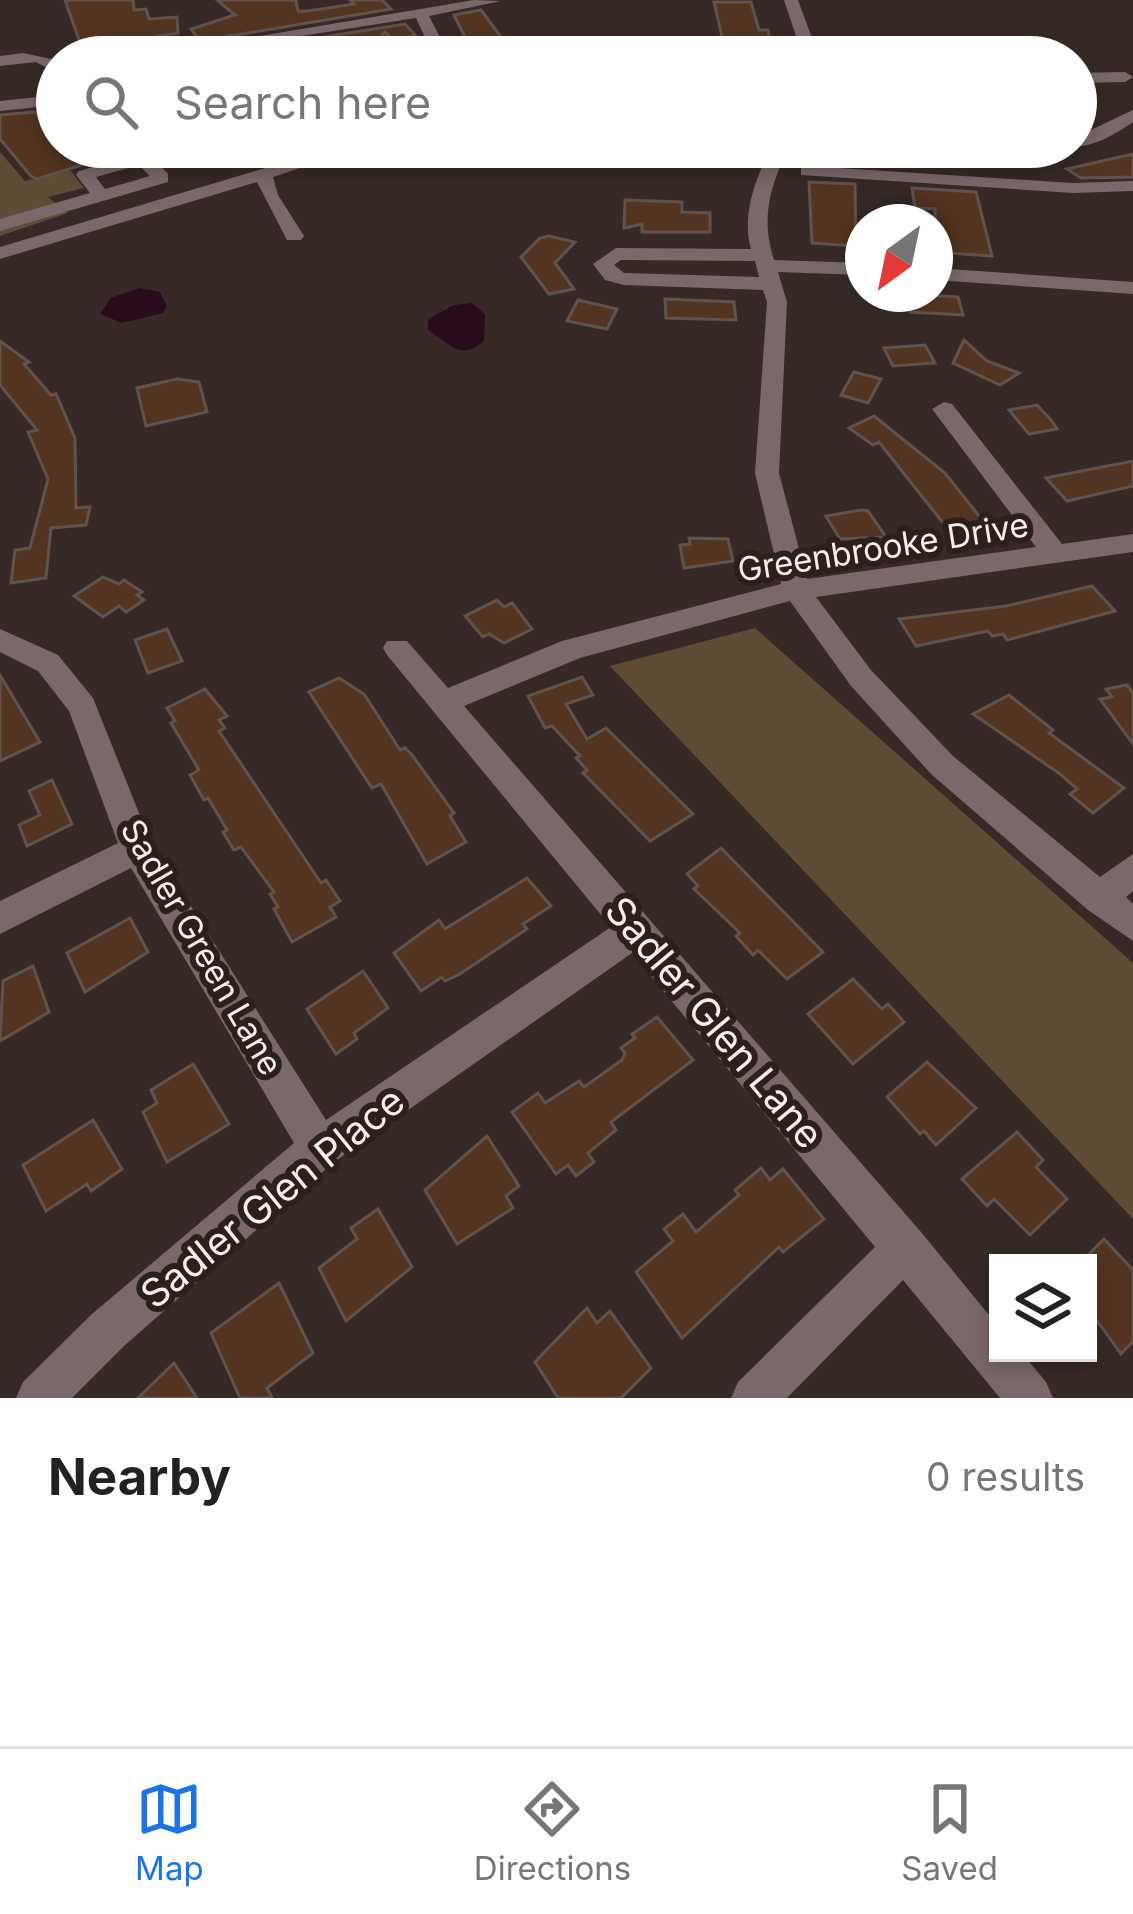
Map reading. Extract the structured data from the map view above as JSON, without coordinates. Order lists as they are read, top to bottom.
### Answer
{
  "streets": {
    "street": [
      "Greenbrooke Drive",
      "Sadler Green Lane",
      "Sadler Glen Lane",
      "Sadler Glen Place"
    ]
  },
  "crossings": [
    ["Greenbrooke Drive", "Sadler Glen Lane"],
    ["Sadler Green Lane", "Sadler Glen Place"],
    ["Sadler Glen Lane", "Sadler Glen Place"]
  ],
  "north": "bottom left",
  "page": {
    "search": "Search here",
    "heading": ["Nearby", "0 results"],
    "nav": ["Map", "Directions", "Saved"]
  }
}
